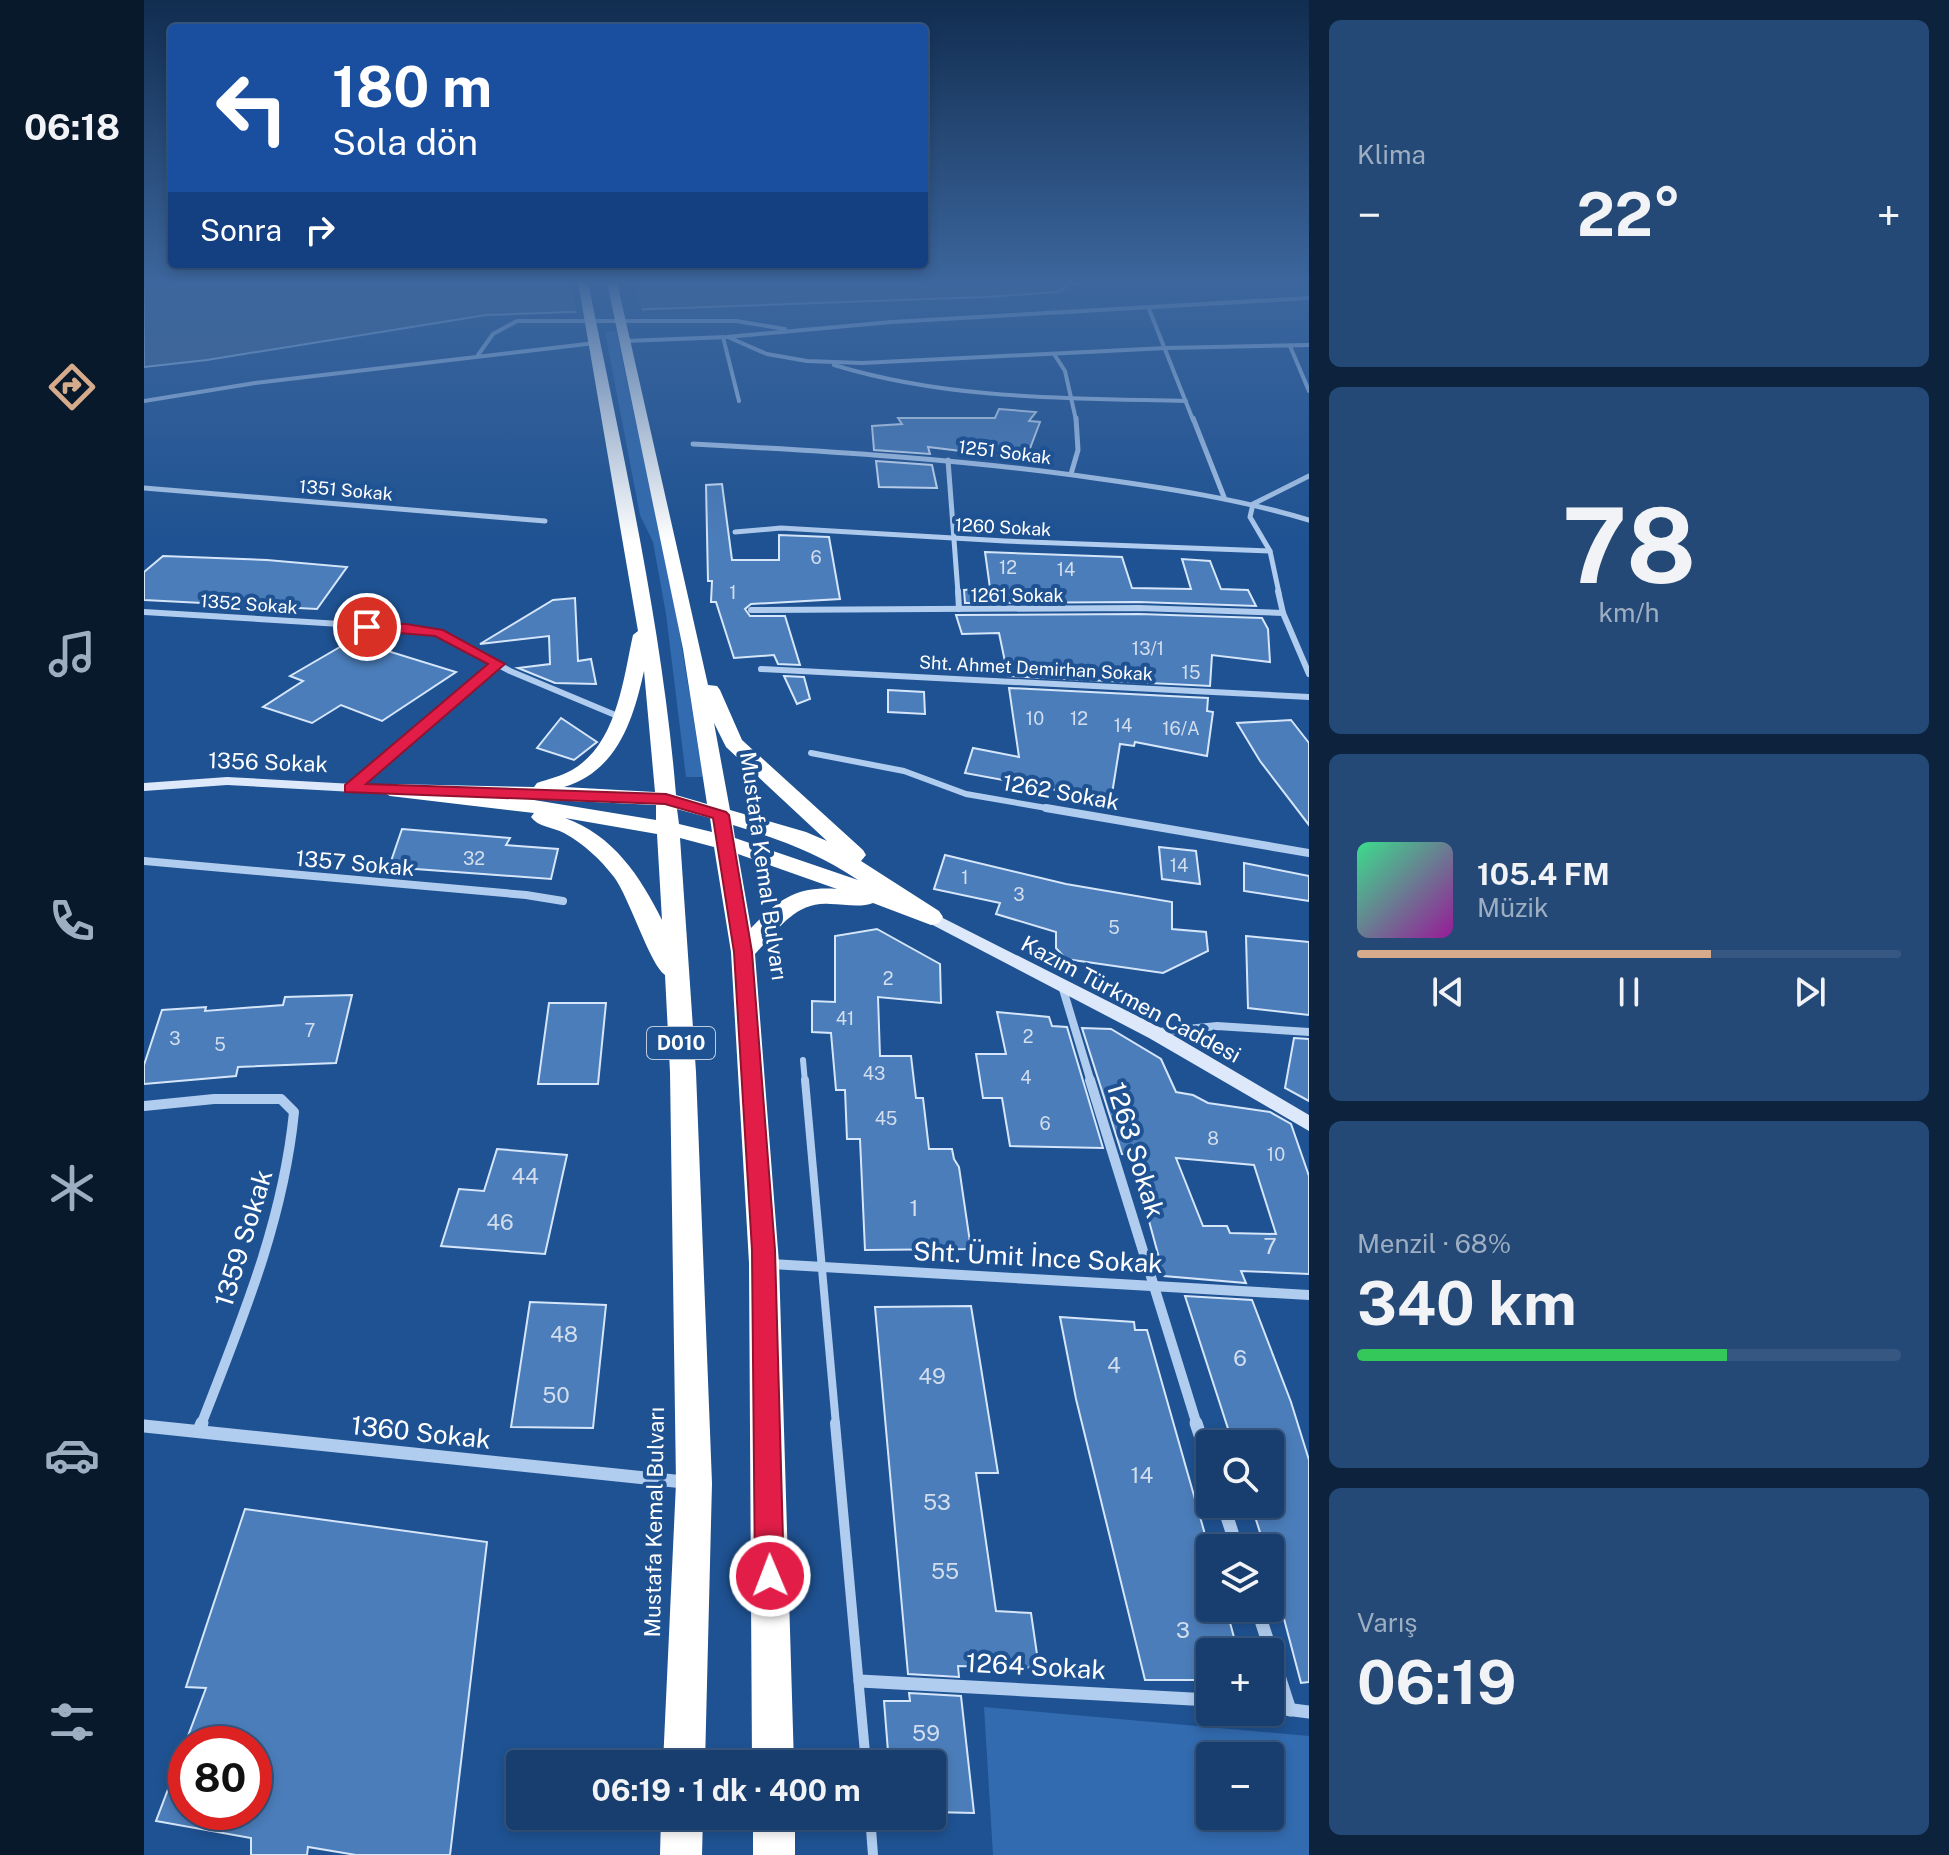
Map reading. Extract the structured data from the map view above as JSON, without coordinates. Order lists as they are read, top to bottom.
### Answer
{
  "streets": {
    "highway": ["Mustafa Kemal Bulvarı", "D010"],
    "main road": ["1356 Sokak", "Kazım Türkmen Caddesi"],
    "street": [
      "1251 Sokak",
      "1351 Sokak",
      "1260 Sokak",
      "1261 Sokak",
      "1352 Sokak",
      "Sht. Ahmet Demirhan Sokak",
      "1262 Sokak",
      "1357 Sokak",
      "1263 Sokak",
      "1359 Sokak",
      "Sht. Ümit İnce Sokak",
      "1360 Sokak",
      "1264 Sokak"
    ]
  },
  "crossings": [
    ["Mustafa Kemal Bulvarı", "Sht. Ümit İnce Sokak"],
    ["Mustafa Kemal Bulvarı", "1360 Sokak"],
    ["Kazım Türkmen Caddesi", "1263 Sokak"],
    ["1263 Sokak", "Sht. Ümit İnce Sokak"],
    ["1359 Sokak", "1360 Sokak"]
  ],
  "house_numbers": [
    "6",
    "12",
    "14",
    "1",
    "13/1",
    "15",
    "10",
    "12",
    "14",
    "16/A",
    "32",
    "14",
    "1",
    "3",
    "5",
    "2",
    "41",
    "7",
    "2",
    "3",
    "5",
    "43",
    "4",
    "45",
    "6",
    "8",
    "10",
    "44",
    "1",
    "46",
    "7",
    "48",
    "6",
    "4",
    "49",
    "50",
    "14",
    "53",
    "55",
    "3",
    "59"
  ],
  "page": {
    "tabs": "06:18",
    "tile": [
      "Klima",
      ["78", "km/h"],
      ["Menzil · 68%", "340 km"],
      ["Varış", "06:19"]
    ],
    "turn": ["180 m", "Sola dön"],
    "heat": ["−", "22°", "+"],
    "then": "Sonra",
    "song": ["105.4 FM", "Müzik"],
    "map_buttons": ["+", "−"],
    "limit": "80",
    "trip": "06:19 · 1 dk · 400 m"
  }
}
